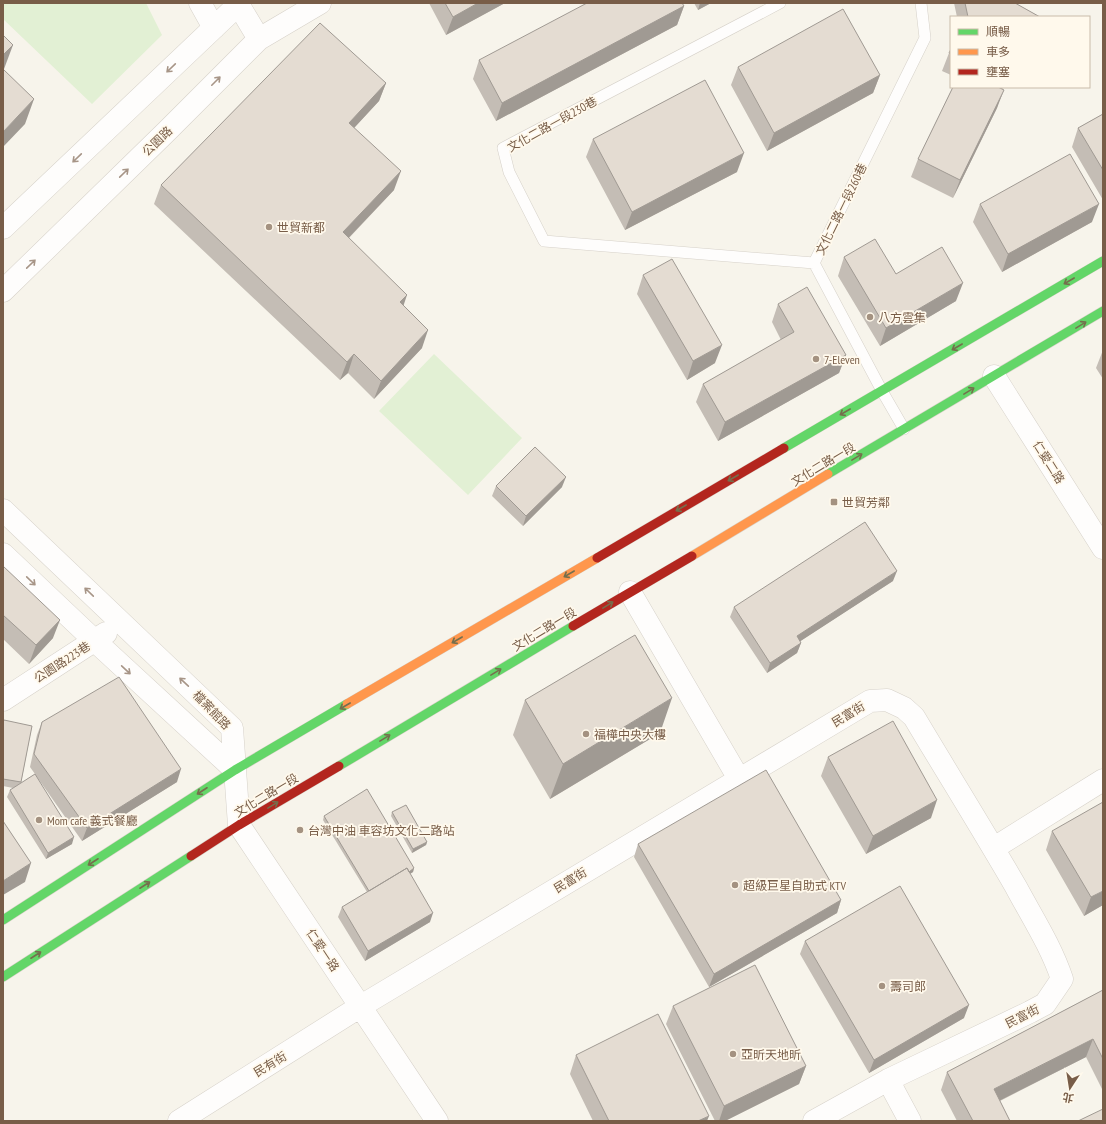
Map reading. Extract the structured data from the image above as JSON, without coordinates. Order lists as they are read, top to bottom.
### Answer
{
  "streets": {
    "street": [
      "公園路",
      "仁愛二路",
      "文化二路一段",
      "公園路223巷",
      "檔案館路",
      "民富街",
      "仁愛一路",
      "民有街"
    ],
    "lane": ["文化二路一段230巷", "文化二路一段260巷"]
  },
  "crossings": [
    ["文化二路一段230巷", "文化二路一段260巷"],
    ["文化二路一段260巷", "文化二路一段"],
    ["仁愛二路", "文化二路一段"],
    ["文化二路一段", "仁愛一路"],
    ["公園路223巷", "檔案館路"],
    ["檔案館路", "仁愛一路"],
    ["民富街", "仁愛一路"],
    ["民富街", "民有街"],
    ["仁愛一路", "民有街"]
  ],
  "places": {
    "other": [
      "世貿新都",
      "八方雲集",
      "7-Eleven",
      "福樺中央大樓",
      "Mom cafe 義式餐廳",
      "台灣中油 車容坊文化二路站",
      "超級巨星自助式 KTV",
      "壽司郎",
      "亞昕天地昕"
    ],
    "transit": ["世貿芳鄰"]
  },
  "legend": ["順暢", "車多", "壅塞"],
  "north": "bottom"
}
